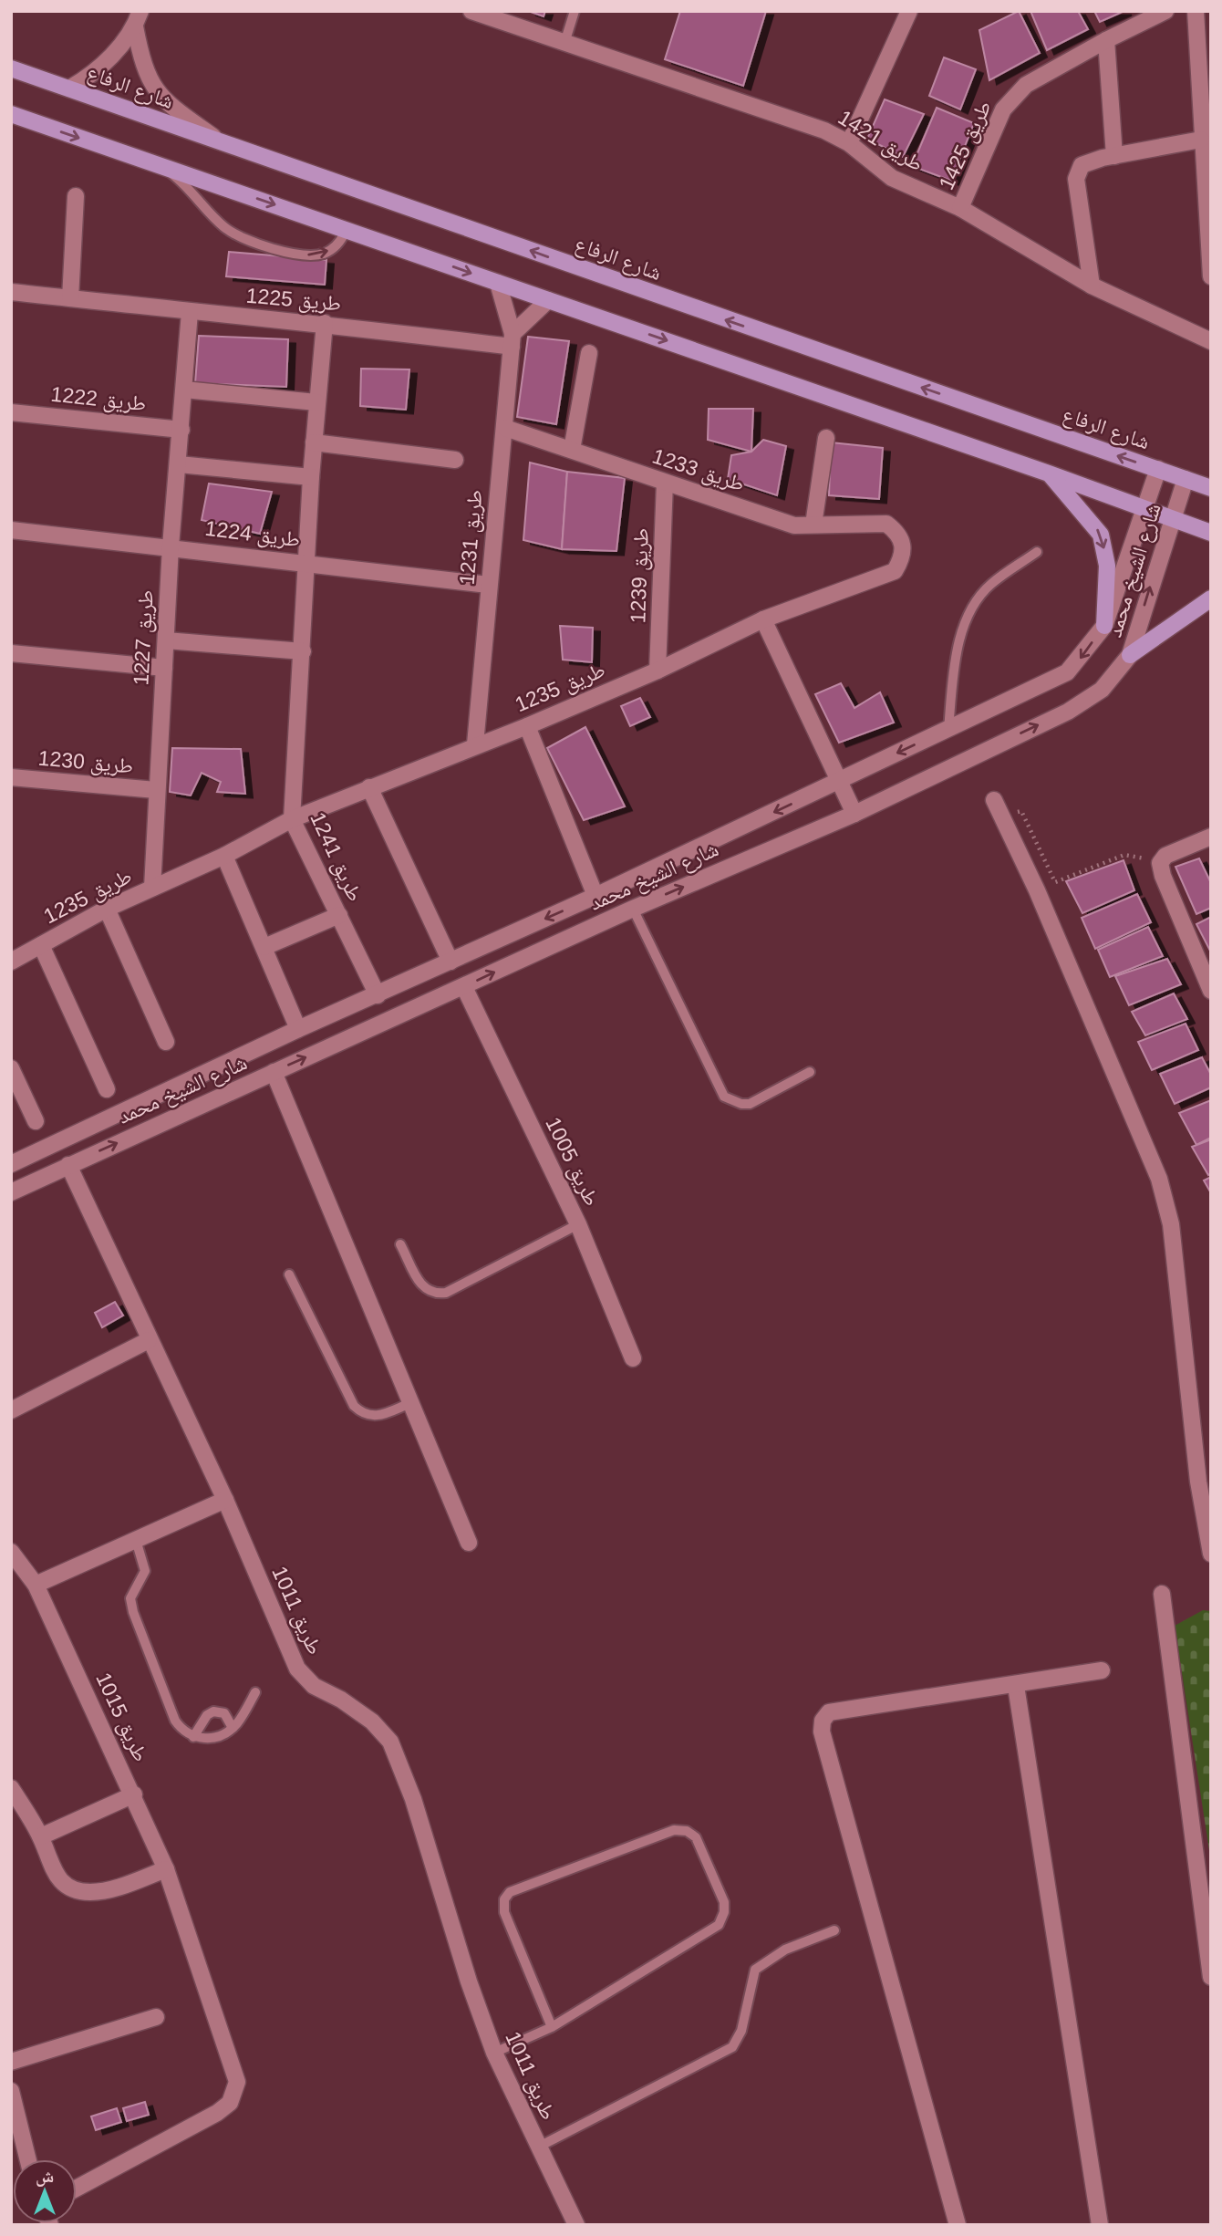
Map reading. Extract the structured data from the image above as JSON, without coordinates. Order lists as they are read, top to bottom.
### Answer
{
  "streets": {
    "main road": ["شارع الرفاع"],
    "street": [
      "طريق 1421",
      "طريق 1425",
      "طريق 1225",
      "طريق 1222",
      "طريق 1233",
      "طريق 1224",
      "طريق 1231",
      "شارع الشيخ محمد",
      "طريق 1239",
      "طريق 1227",
      "طريق 1235",
      "طريق 1230",
      "طريق 1241",
      "طريق 1005",
      "طريق 1011",
      "طريق 1015"
    ]
  },
  "crossings": [
    ["شارع الرفاع", "شارع الشيخ محمد"],
    ["طريق 1421", "طريق 1425"],
    ["طريق 1225", "طريق 1231"],
    ["طريق 1225", "طريق 1227"],
    ["طريق 1225", "طريق 1241"],
    ["طريق 1222", "طريق 1227"],
    ["طريق 1233", "طريق 1231"],
    ["طريق 1233", "طريق 1239"],
    ["طريق 1233", "طريق 1235"],
    ["طريق 1224", "طريق 1231"],
    ["طريق 1224", "طريق 1227"],
    ["طريق 1224", "طريق 1241"],
    ["طريق 1231", "طريق 1235"],
    ["شارع الشيخ محمد", "طريق 1241"],
    ["شارع الشيخ محمد", "طريق 1005"],
    ["شارع الشيخ محمد", "طريق 1011"],
    ["طريق 1239", "طريق 1235"],
    ["طريق 1227", "طريق 1235"],
    ["طريق 1227", "طريق 1230"],
    ["طريق 1235", "طريق 1241"]
  ],
  "north": "top"
}
